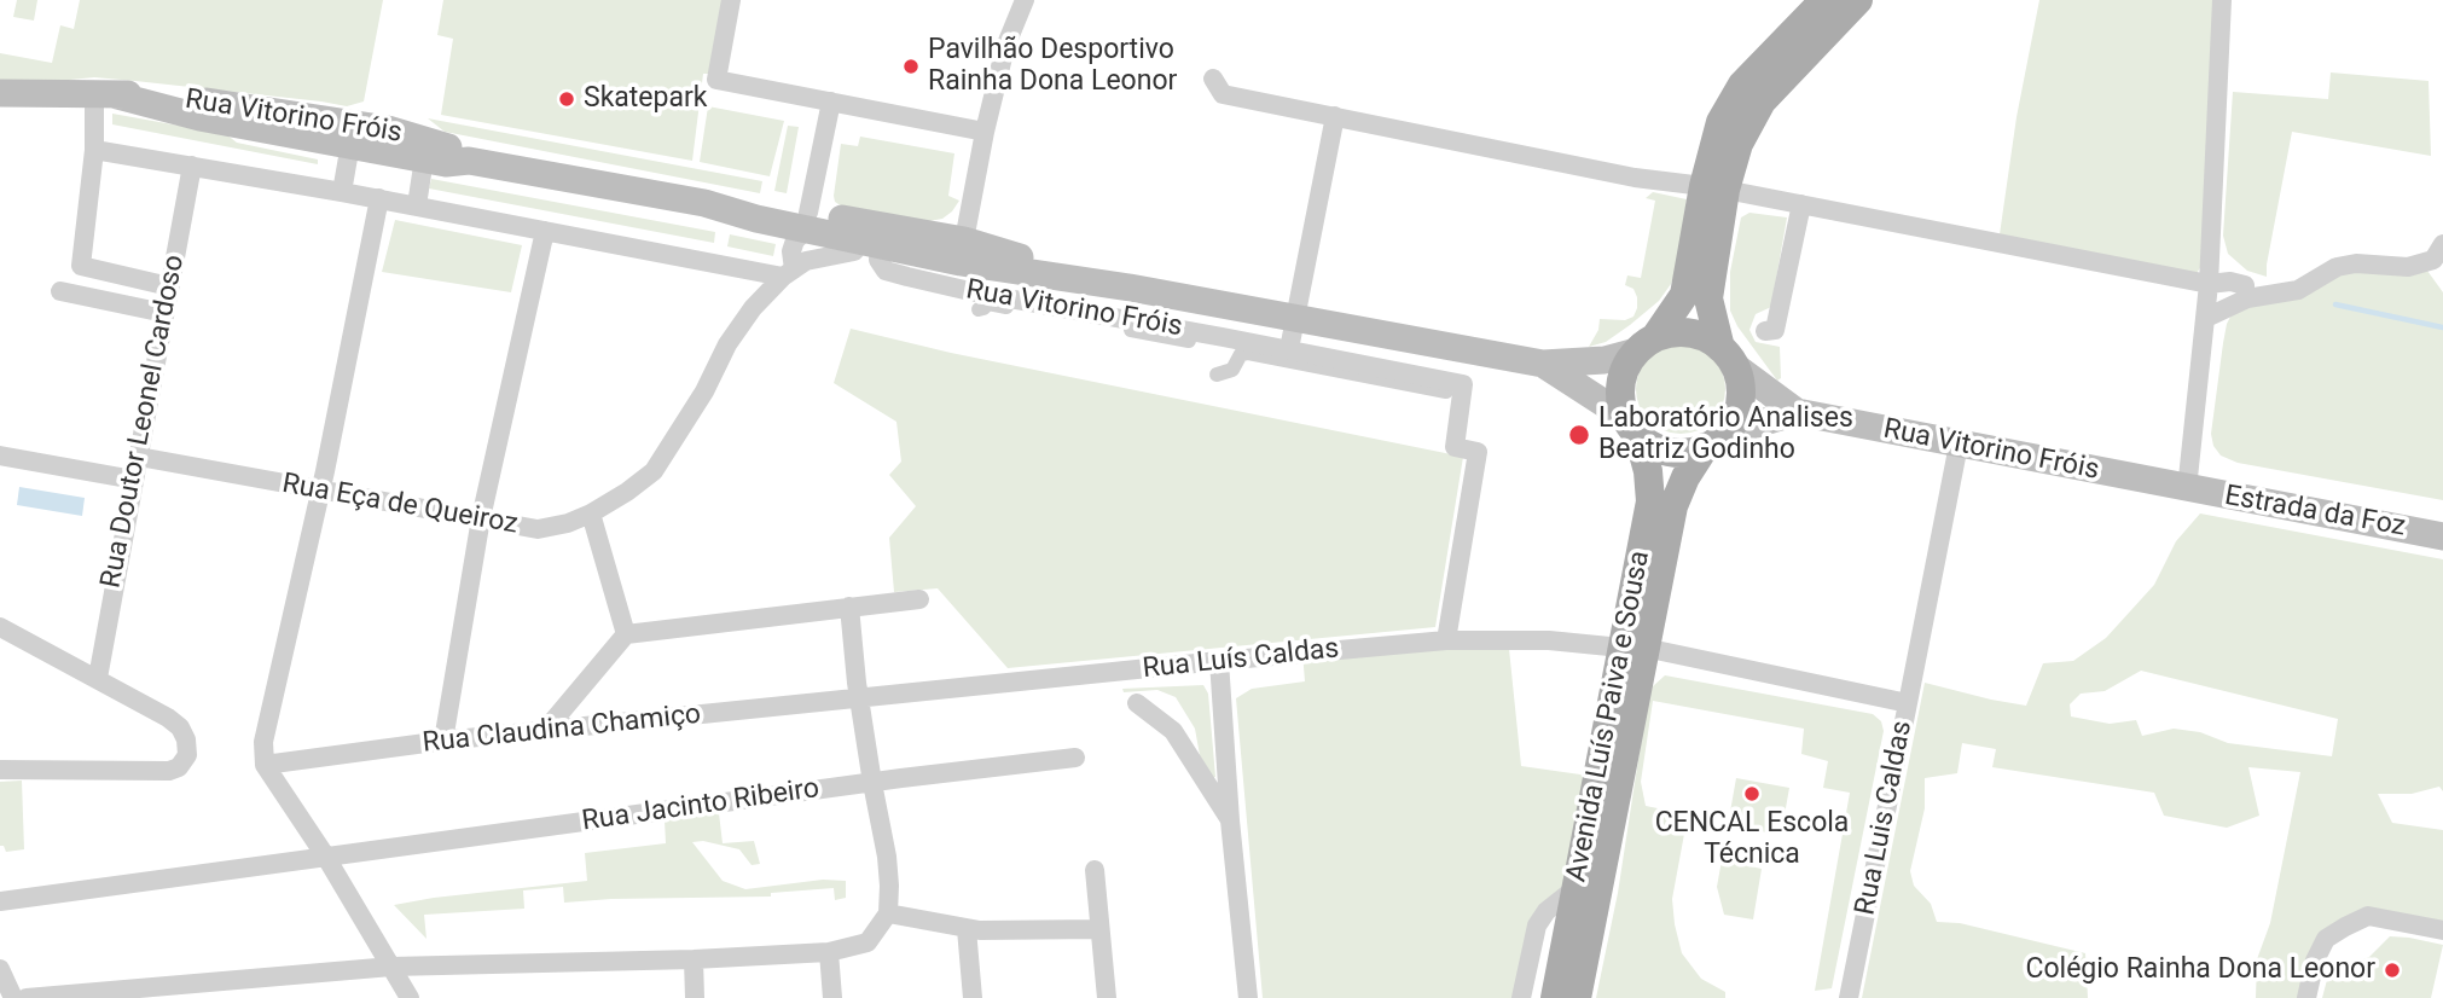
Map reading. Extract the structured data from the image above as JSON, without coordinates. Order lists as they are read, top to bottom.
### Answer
{
  "streets": {
    "main road": ["Rua Vitorino Fróis", "Estrada da Foz", "Avenida Luís Paiva e Sousa"],
    "street": [
      "Rua Doutor Leonel Cardoso",
      "Rua Eça de Queiroz",
      "Rua Luís Caldas",
      "Rua Claudina Chamiço",
      "Rua Jacinto Ribeiro",
      "Rua Luis Caldas"
    ]
  },
  "crossings": [
    ["Rua Vitorino Fróis", "Estrada da Foz"],
    ["Rua Vitorino Fróis", "Avenida Luís Paiva e Sousa"],
    ["Rua Doutor Leonel Cardoso", "Rua Eça de Queiroz"],
    ["Rua Luís Caldas", "Avenida Luís Paiva e Sousa"],
    ["Rua Luís Caldas", "Rua Claudina Chamiço"],
    ["Rua Luís Caldas", "Rua Luis Caldas"],
    ["Avenida Luís Paiva e Sousa", "Rua Luis Caldas"]
  ],
  "places": [
    "Pavilhão Desportivo Rainha Dona Leonor",
    "Skatepark",
    "Laboratório Analises Beatriz Godinho",
    "CENCAL Escola Técnica",
    "Colégio Rainha Dona Leonor"
  ]
}
